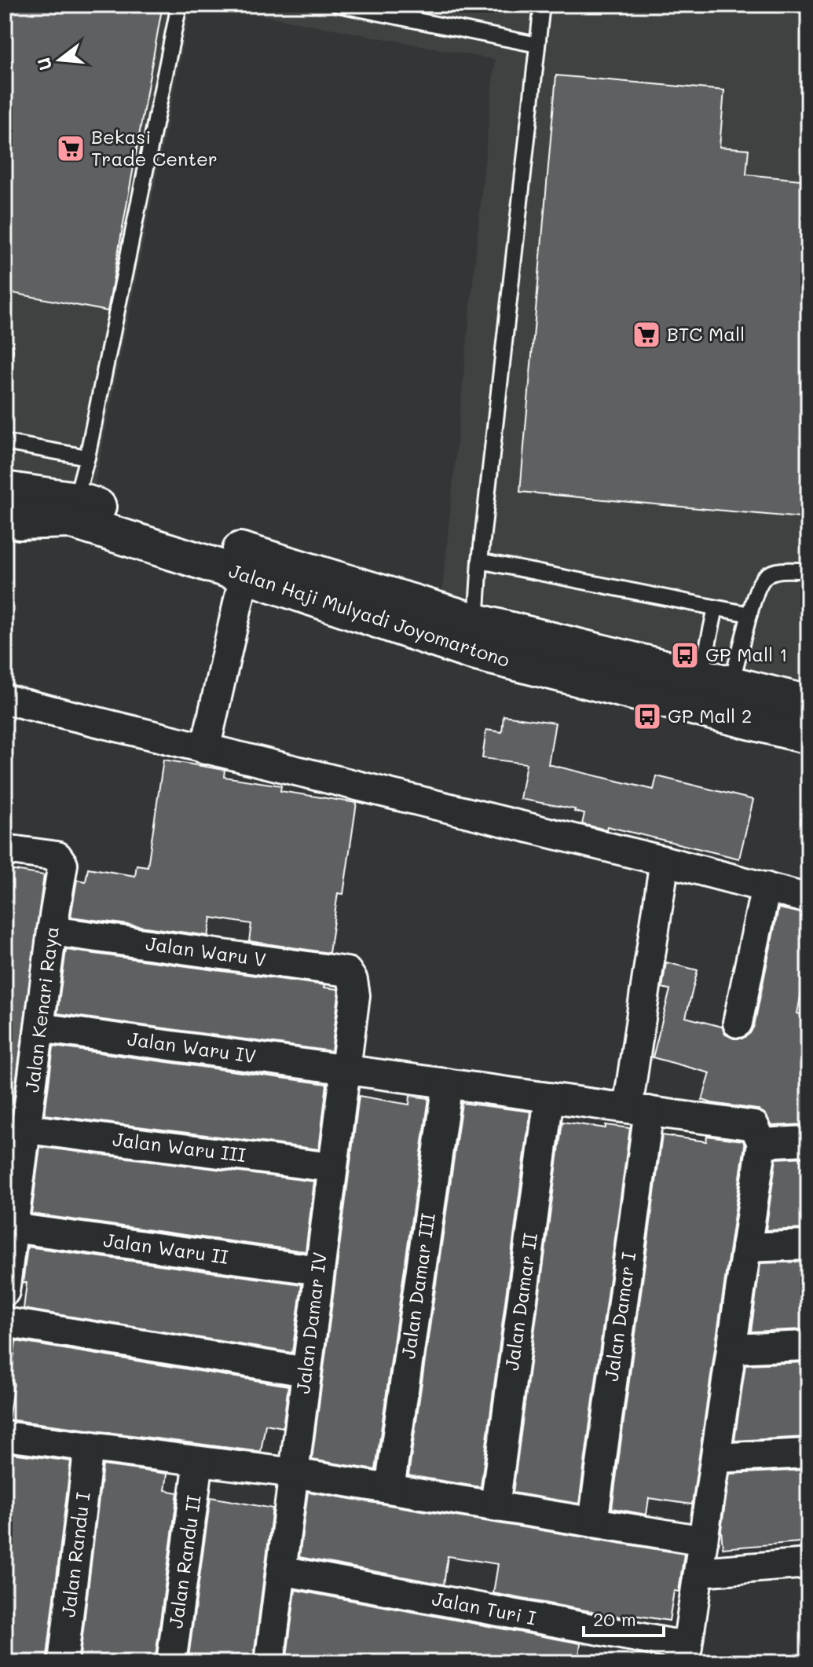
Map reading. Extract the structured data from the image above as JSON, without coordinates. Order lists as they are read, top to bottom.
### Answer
{
  "streets": {
    "main road": ["Jalan Haji Mulyadi Joyomartono"],
    "street": [
      "Jalan Waru V",
      "Jalan Kenari Raya",
      "Jalan Waru IV",
      "Jalan Waru III",
      "Jalan Waru II",
      "Jalan Damar III",
      "Jalan Damar II",
      "Jalan Damar I",
      "Jalan Damar IV",
      "Jalan Randu I",
      "Jalan Randu II",
      "Jalan Turi I"
    ]
  },
  "crossings": [
    ["Jalan Waru V", "Jalan Kenari Raya"],
    ["Jalan Waru V", "Jalan Damar IV"],
    ["Jalan Kenari Raya", "Jalan Waru IV"],
    ["Jalan Kenari Raya", "Jalan Waru III"],
    ["Jalan Kenari Raya", "Jalan Waru II"],
    ["Jalan Waru IV", "Jalan Damar III"],
    ["Jalan Waru IV", "Jalan Damar II"],
    ["Jalan Waru IV", "Jalan Damar I"],
    ["Jalan Waru IV", "Jalan Damar IV"],
    ["Jalan Waru III", "Jalan Damar IV"],
    ["Jalan Waru II", "Jalan Damar IV"],
    ["Jalan Damar IV", "Jalan Turi I"]
  ],
  "places": {
    "supermarket": ["Bekasi Trade Center", "BTC Mall"],
    "bus stop": ["GP Mall 1", "GP Mall 2"]
  },
  "scale_bar": "20 m",
  "north": "left"
}
